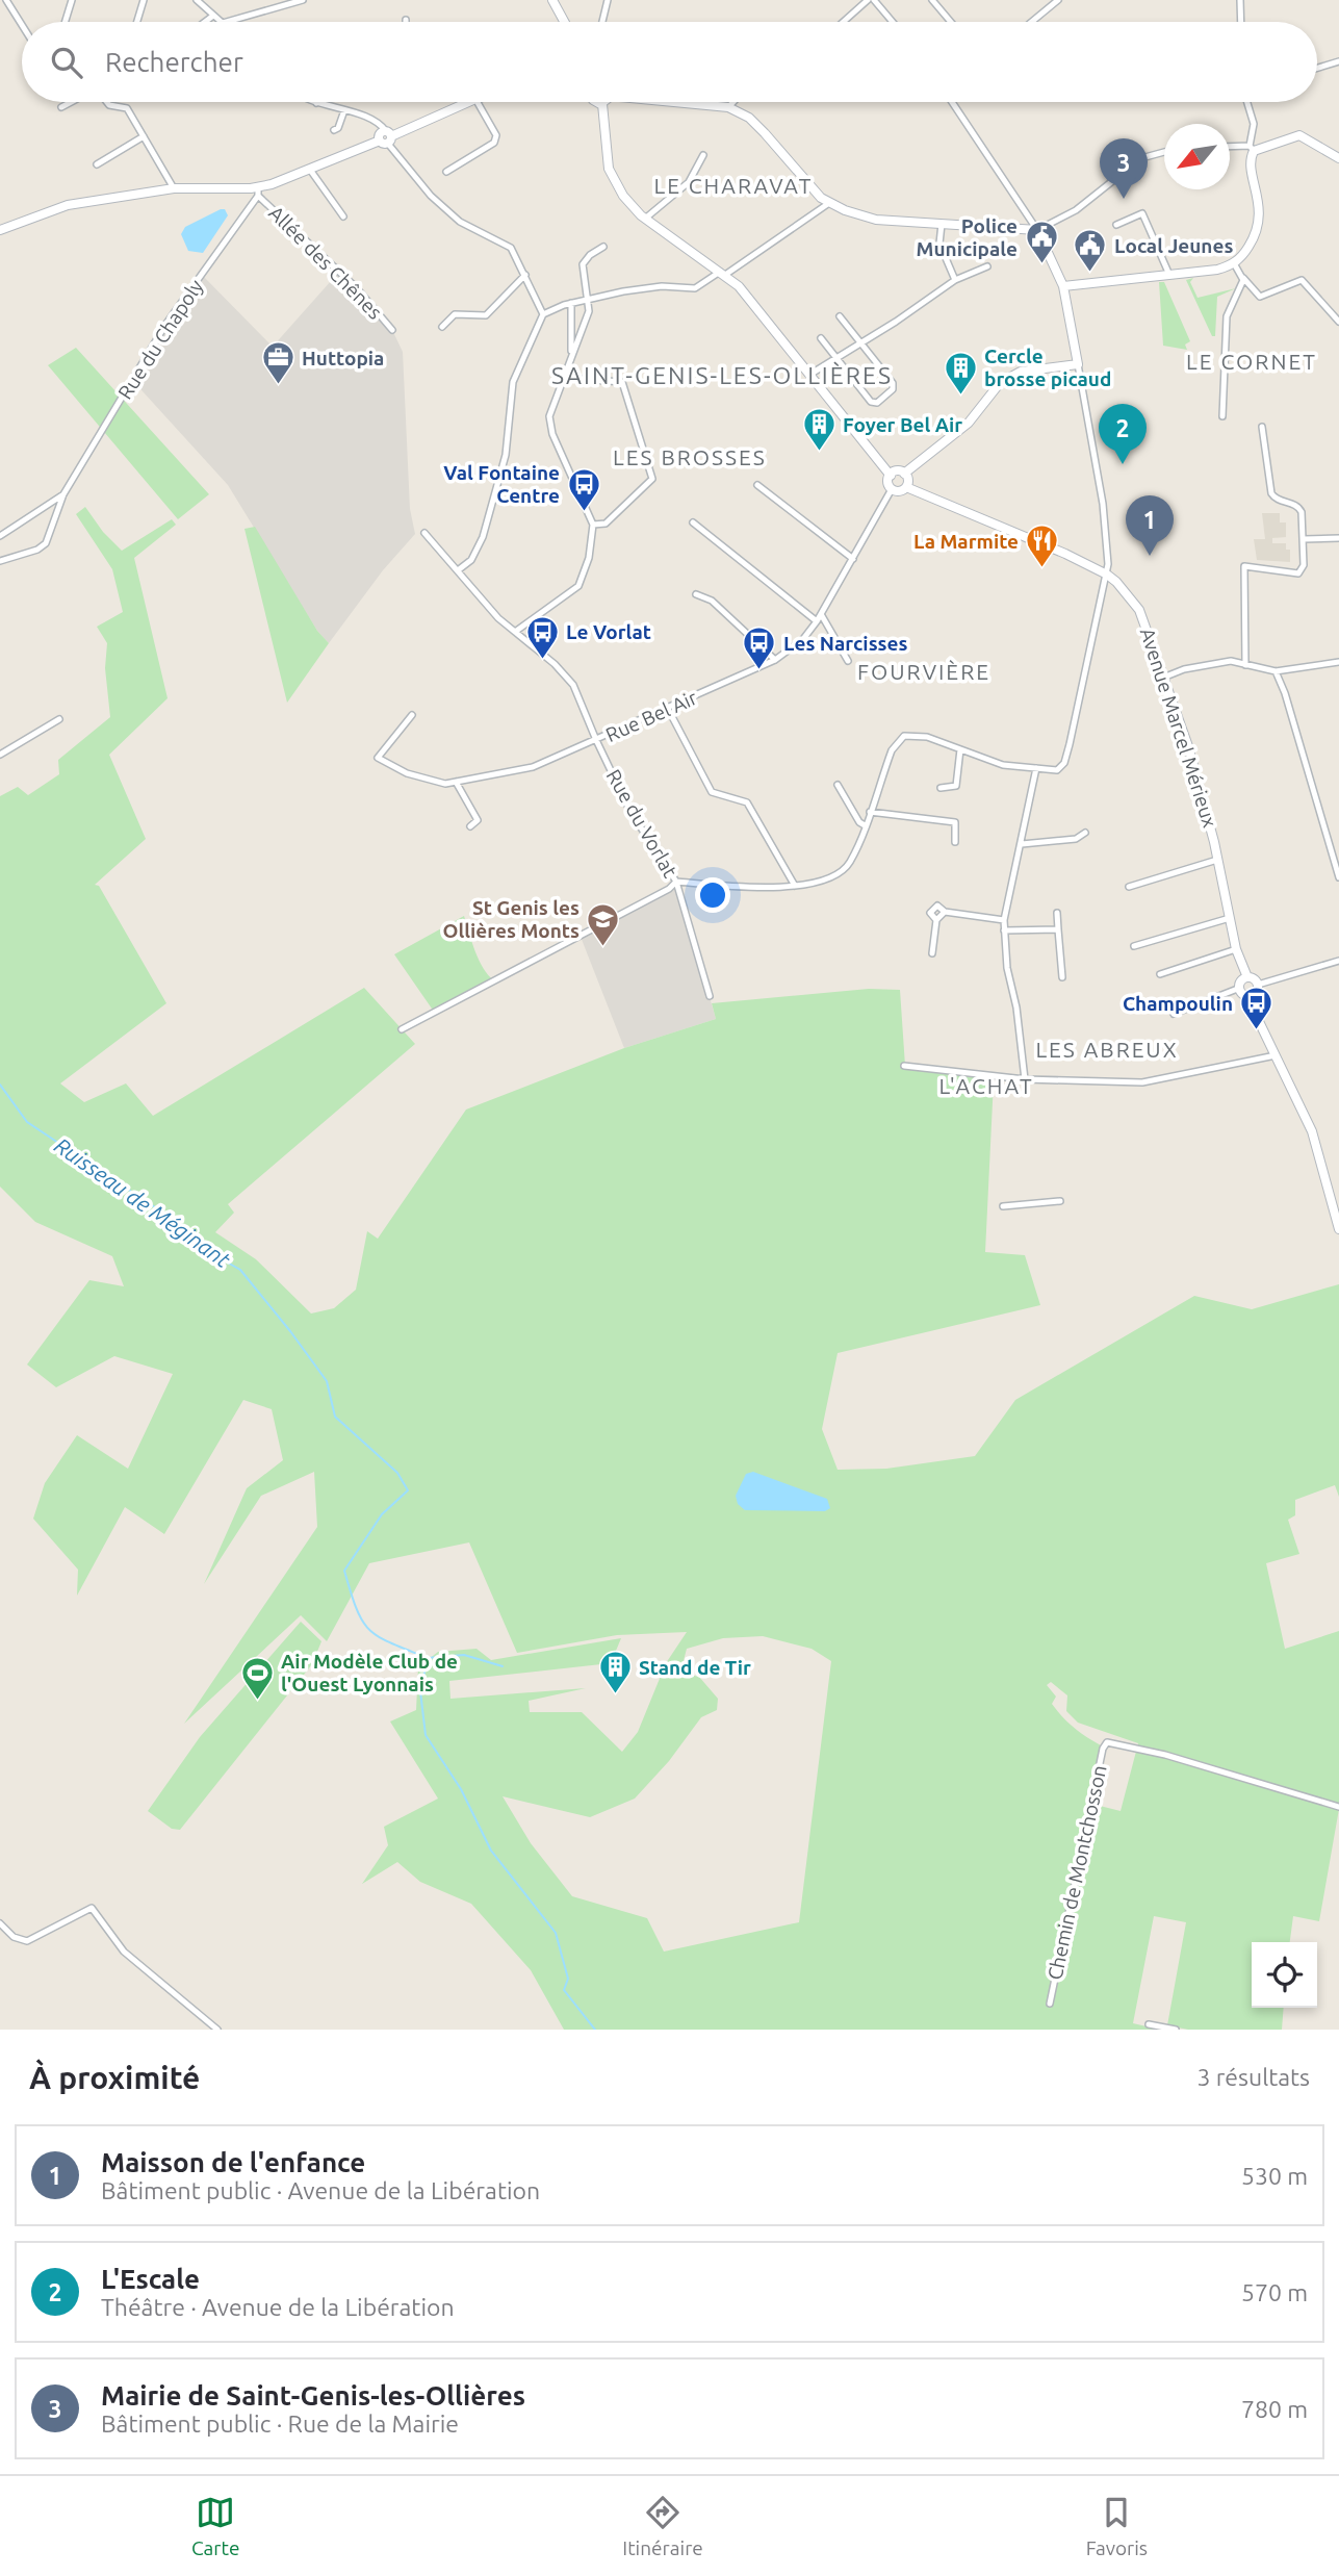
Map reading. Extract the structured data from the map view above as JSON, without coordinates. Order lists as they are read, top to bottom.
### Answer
{
  "streets": {
    "street": [
      "Allée des Chênes",
      "Rue du Chapoly",
      "Rue Bel Air",
      "Avenue Marcel Mérieux",
      "Rue du Vorlat",
      "Chemin de Montchosson"
    ]
  },
  "crossings": [
    ["Allée des Chênes", "Rue du Chapoly"],
    ["Rue Bel Air", "Avenue Marcel Mérieux"],
    ["Rue Bel Air", "Rue du Vorlat"]
  ],
  "districts": [
    "LE CHARAVAT",
    "LE CORNET",
    "SAINT-GENIS-LES-OLLIÈRES",
    "LES BROSSES",
    "FOURVIÈRE",
    "LES ABREUX",
    "L'ACHAT"
  ],
  "water": ["Ruisseau de Méginant"],
  "places": {
    "public building": ["Police Municipale", "Local Jeunes"],
    "office": ["Huttopia"],
    "building": ["Cercle brosse picaud", "Foyer Bel Air", "Stand de Tir"],
    "bus stop": [
      "Val Fontaine Centre",
      "Le Vorlat",
      "Les Narcisses",
      "Champoulin"
    ],
    "restaurant": ["La Marmite"],
    "school or university": ["St Genis les Ollières Monts"],
    "sports": ["Air Modèle Club de l'Ouest Lyonnais"]
  },
  "north": "bottom left",
  "page": {
    "search": "Rechercher",
    "pins": ["3", "2", "1"],
    "heading": ["À proximité", "3 résultats"],
    "list": [
      {
        "mark": "1",
        "name": "Maisson de l'enfance",
        "note": "Bâtiment public · Avenue de la Libération",
        "value": "530 m"
      },
      {
        "mark": "2",
        "name": "L'Escale",
        "note": "Théâtre · Avenue de la Libération",
        "value": "570 m"
      },
      {
        "mark": "3",
        "name": "Mairie de Saint-Genis-les-Ollières",
        "note": "Bâtiment public · Rue de la Mairie",
        "value": "780 m"
      }
    ],
    "nav": ["Carte", "Itinéraire", "Favoris"]
  }
}
